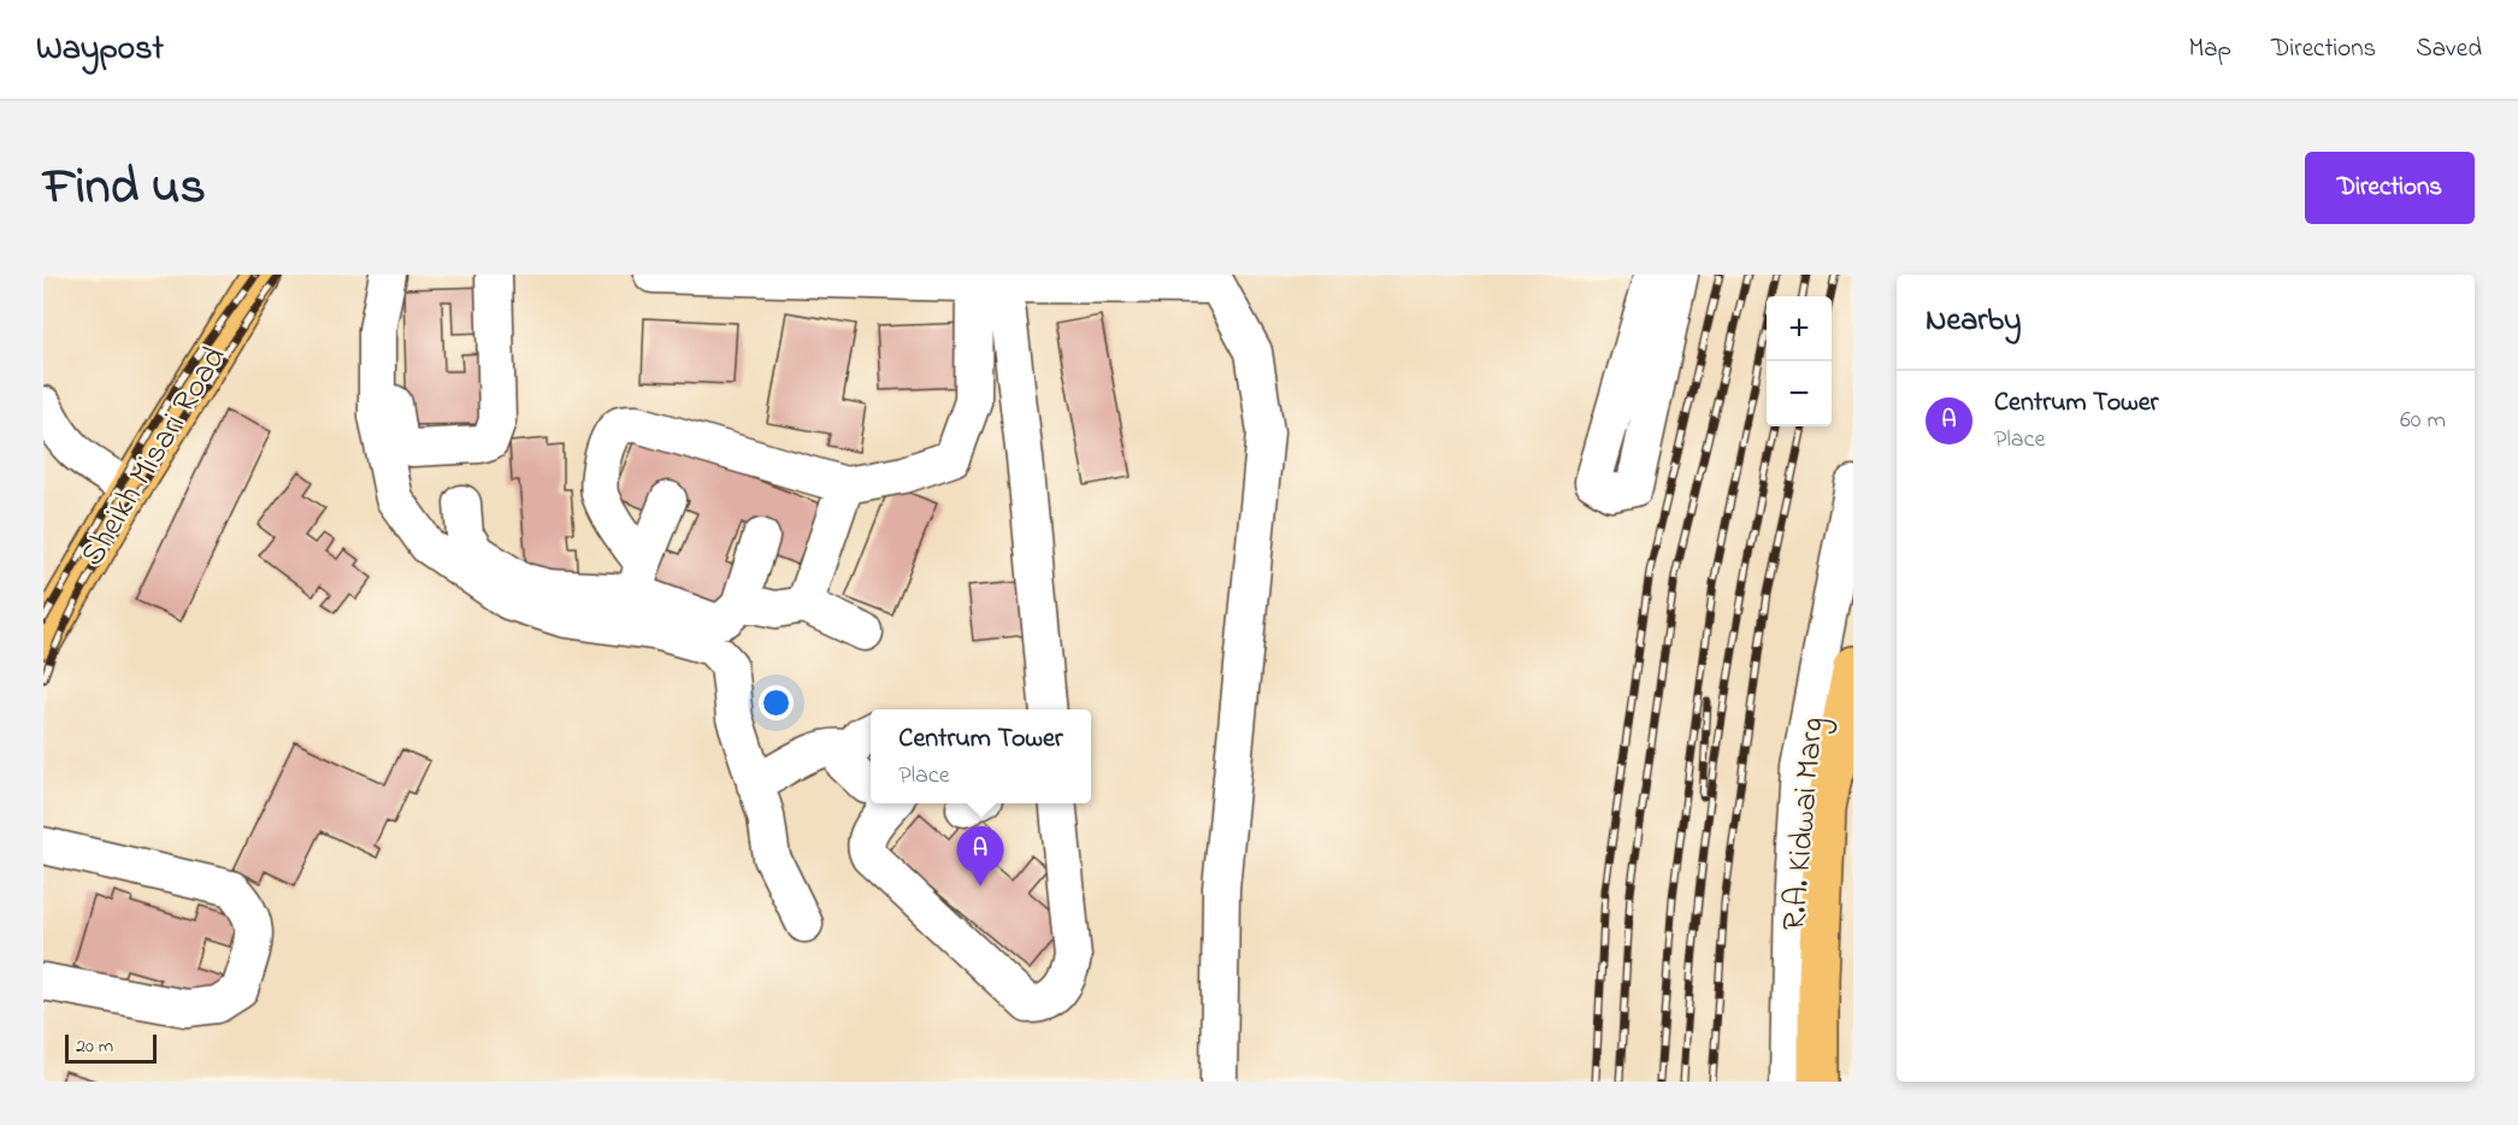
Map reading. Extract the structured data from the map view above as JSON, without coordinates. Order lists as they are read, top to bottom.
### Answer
{
  "streets": {
    "main road": ["Sheikh Misari Road"],
    "street": ["R.A. Kidwai Marg"]
  },
  "scale_bar": "20 m",
  "page": {
    "header": "Waypost",
    "nav": ["Map", "Directions", "Saved"],
    "title": "Find us",
    "buttons": "Directions",
    "heading": "Nearby",
    "map_buttons": ["+", "−"],
    "list": [
      {
        "mark": "A",
        "name": "Centrum Tower",
        "note": "Place",
        "value": "60 m"
      }
    ],
    "popup": ["Centrum Tower", "Place"],
    "pins": "A",
    "scale": "20 m"
  }
}
